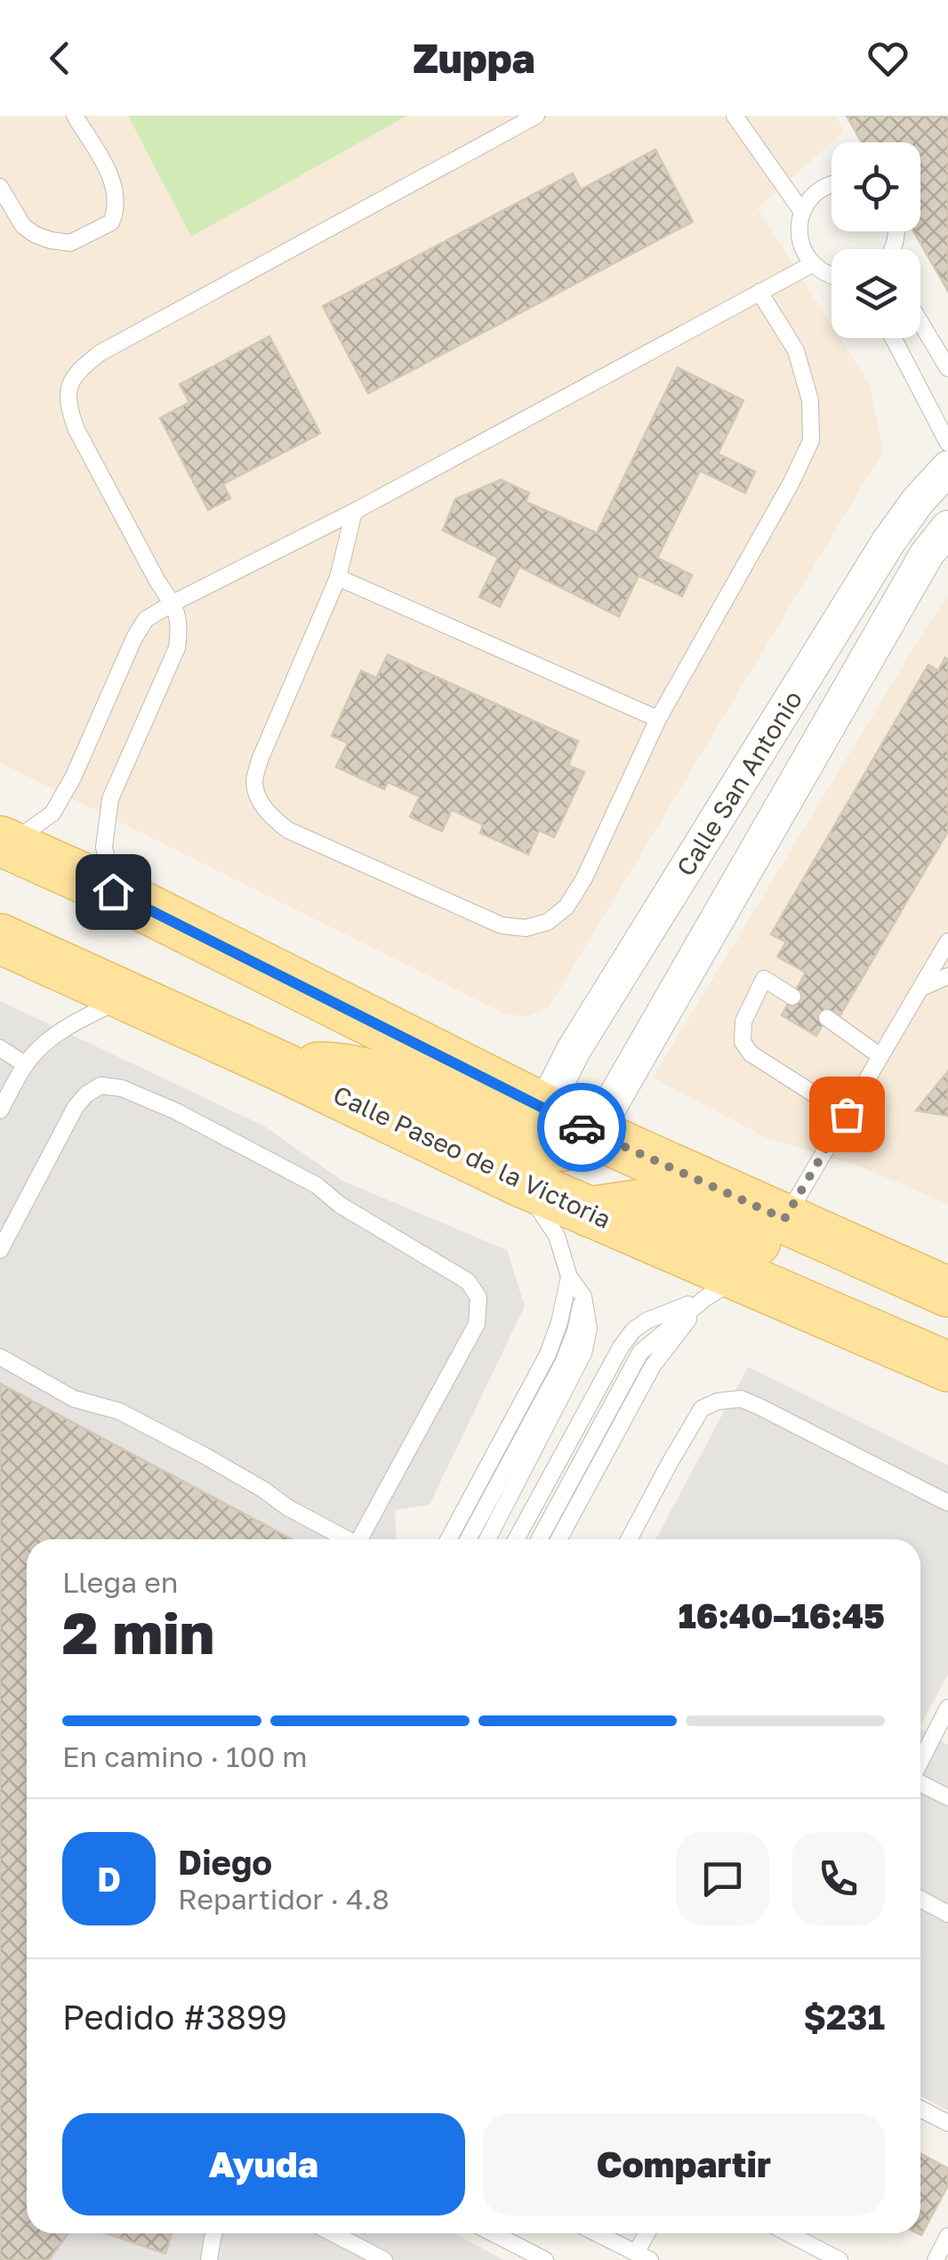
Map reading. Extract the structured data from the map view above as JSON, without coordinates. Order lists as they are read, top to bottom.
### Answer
{
  "streets": {
    "main road": ["Calle Paseo de la Victoria"],
    "street": ["Calle San Antonio"]
  },
  "page": {
    "header": "Zuppa",
    "heading": ["2 min", "Llega en", "16:40–16:45"],
    "panel": [
      "Diego",
      "Repartidor · 4.8",
      "Pedido #3899",
      "$231"
    ],
    "bar": "En camino · 100 m",
    "round": "D",
    "buttons": ["Ayuda", "Compartir"]
  }
}
